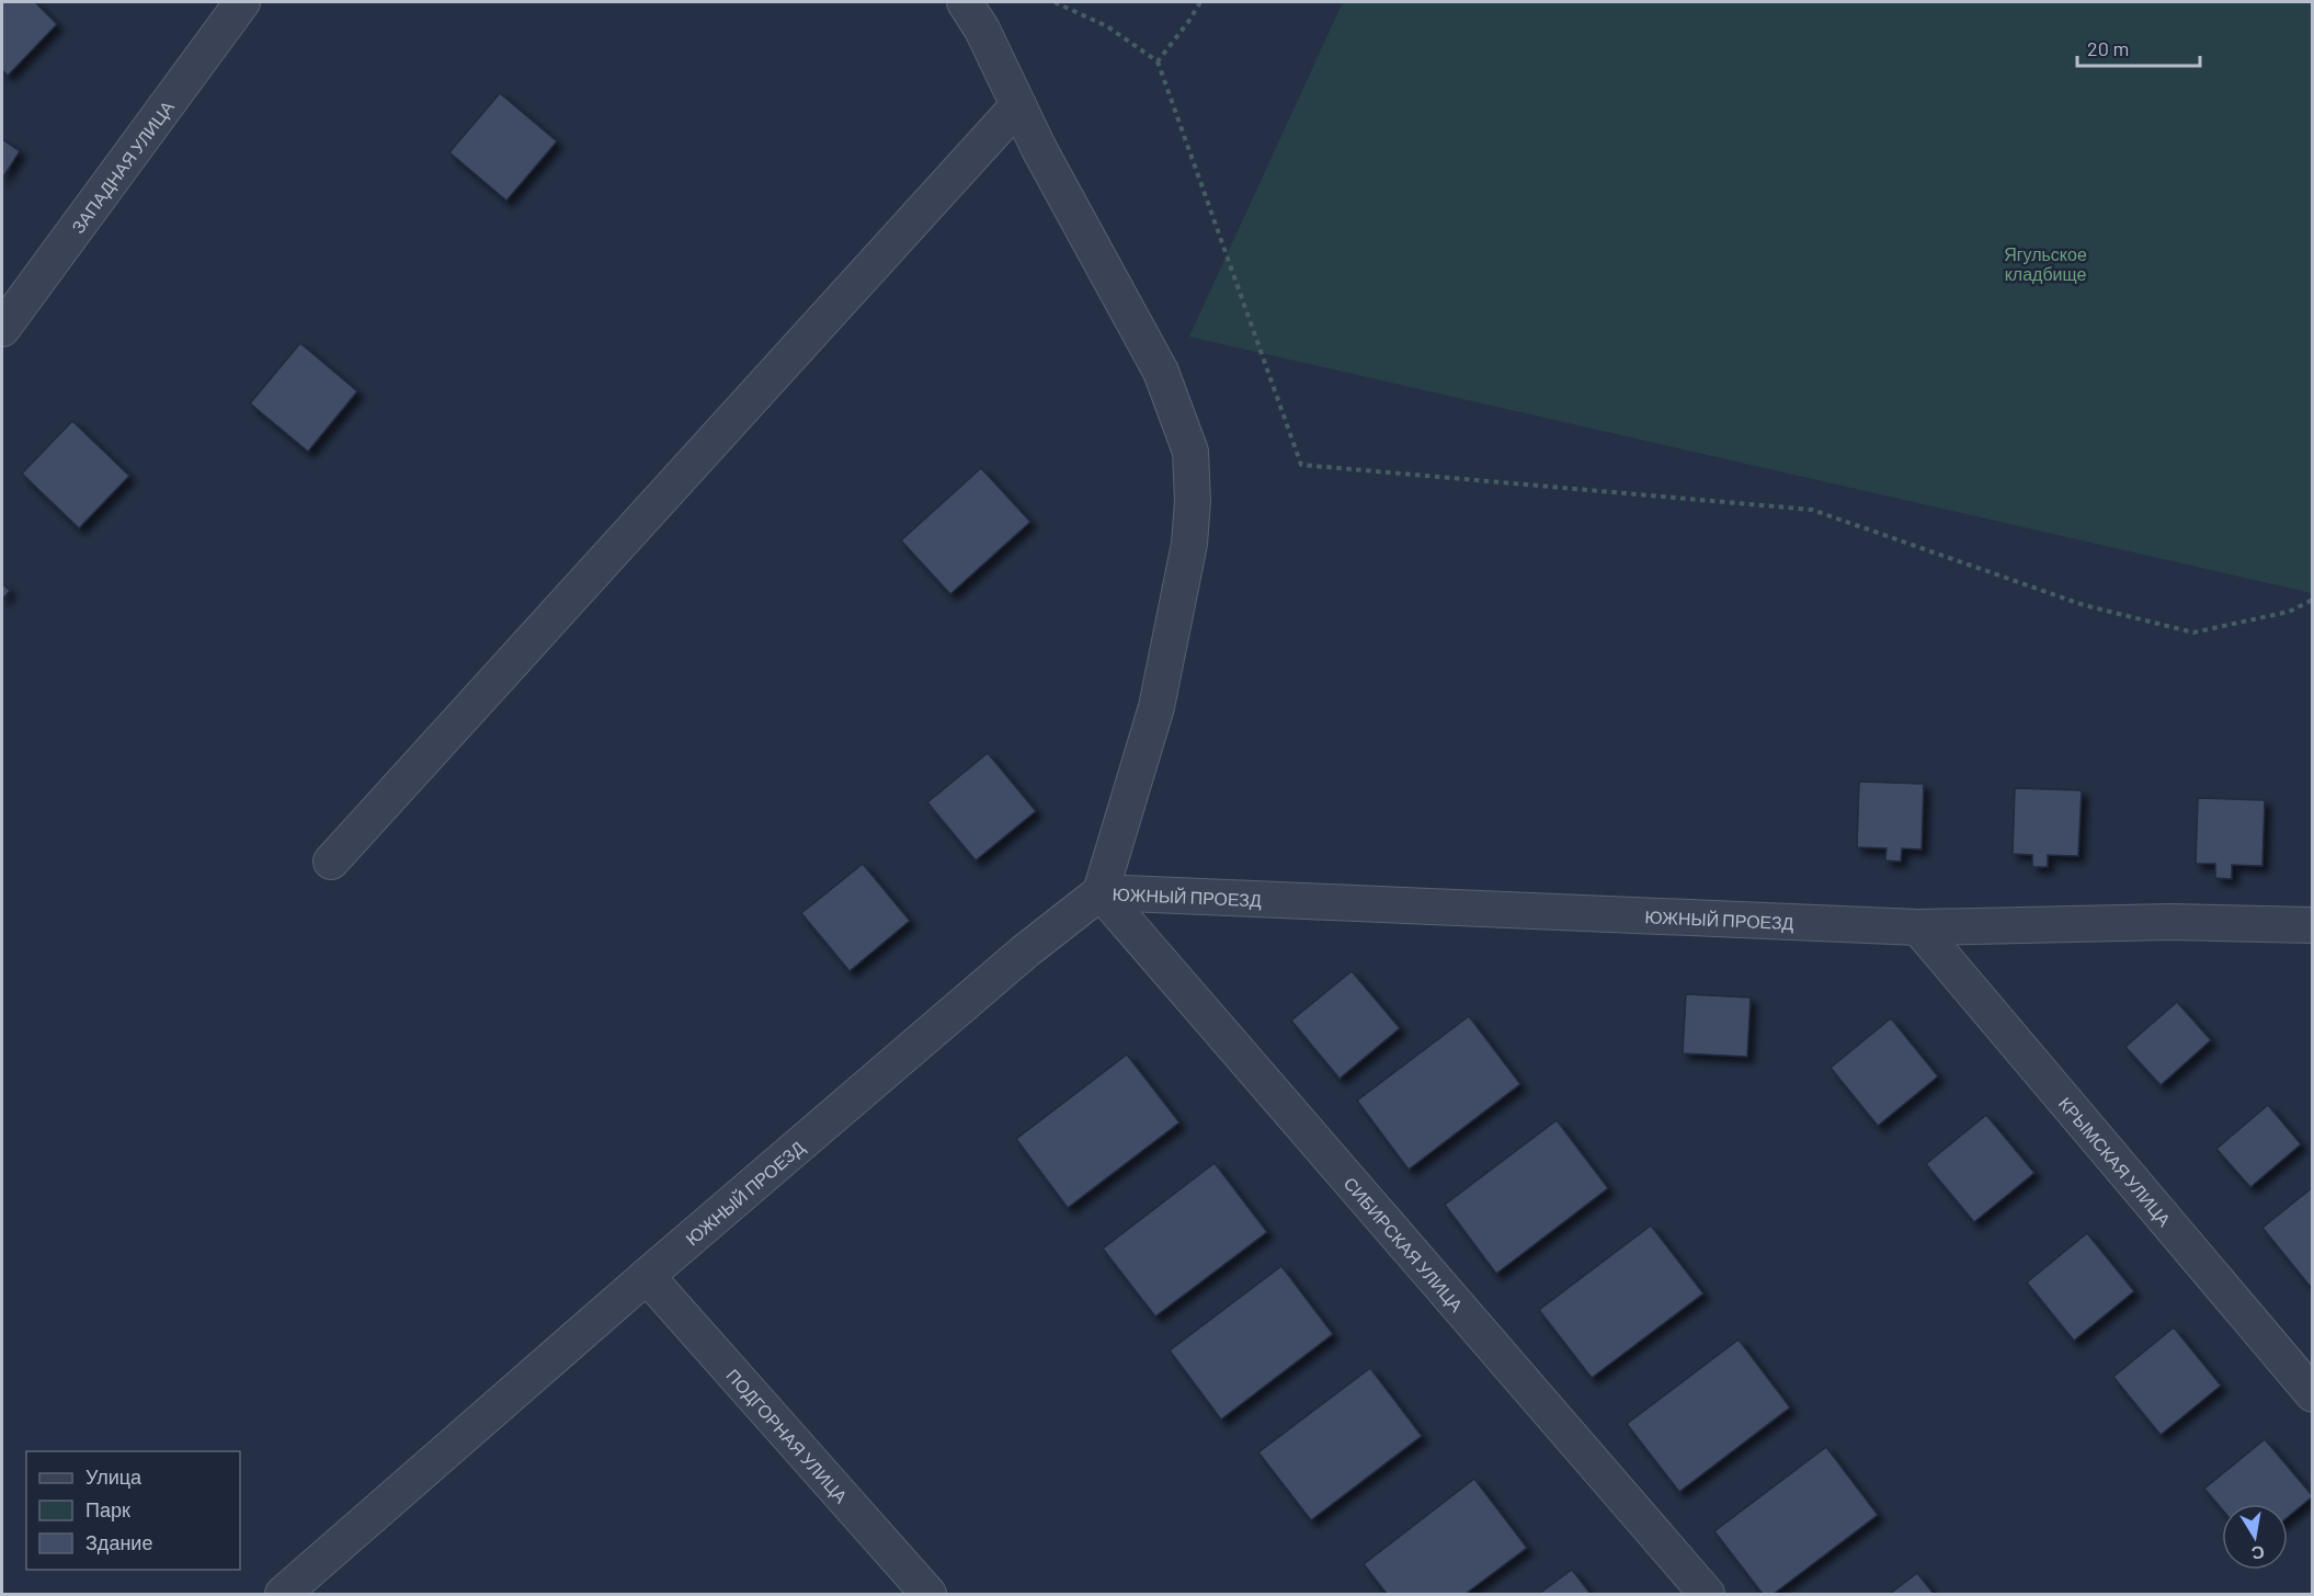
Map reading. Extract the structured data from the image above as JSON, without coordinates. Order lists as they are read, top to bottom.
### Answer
{
  "streets": {
    "street": [
      "ЗАПАДНАЯ УЛИЦА",
      "ЮЖНЫЙ ПРОЕЗД",
      "КРЫМСКАЯ УЛИЦА",
      "СИБИРСКАЯ УЛИЦА",
      "ПОДГОРНАЯ УЛИЦА"
    ]
  },
  "crossings": [
    ["ЮЖНЫЙ ПРОЕЗД", "КРЫМСКАЯ УЛИЦА"],
    ["ЮЖНЫЙ ПРОЕЗД", "СИБИРСКАЯ УЛИЦА"],
    ["ЮЖНЫЙ ПРОЕЗД", "ПОДГОРНАЯ УЛИЦА"]
  ],
  "parks": ["Ягульское кладбище"],
  "legend": ["Улица", "Парк", "Здание"],
  "scale_bar": "20 m",
  "north": "bottom"
}
